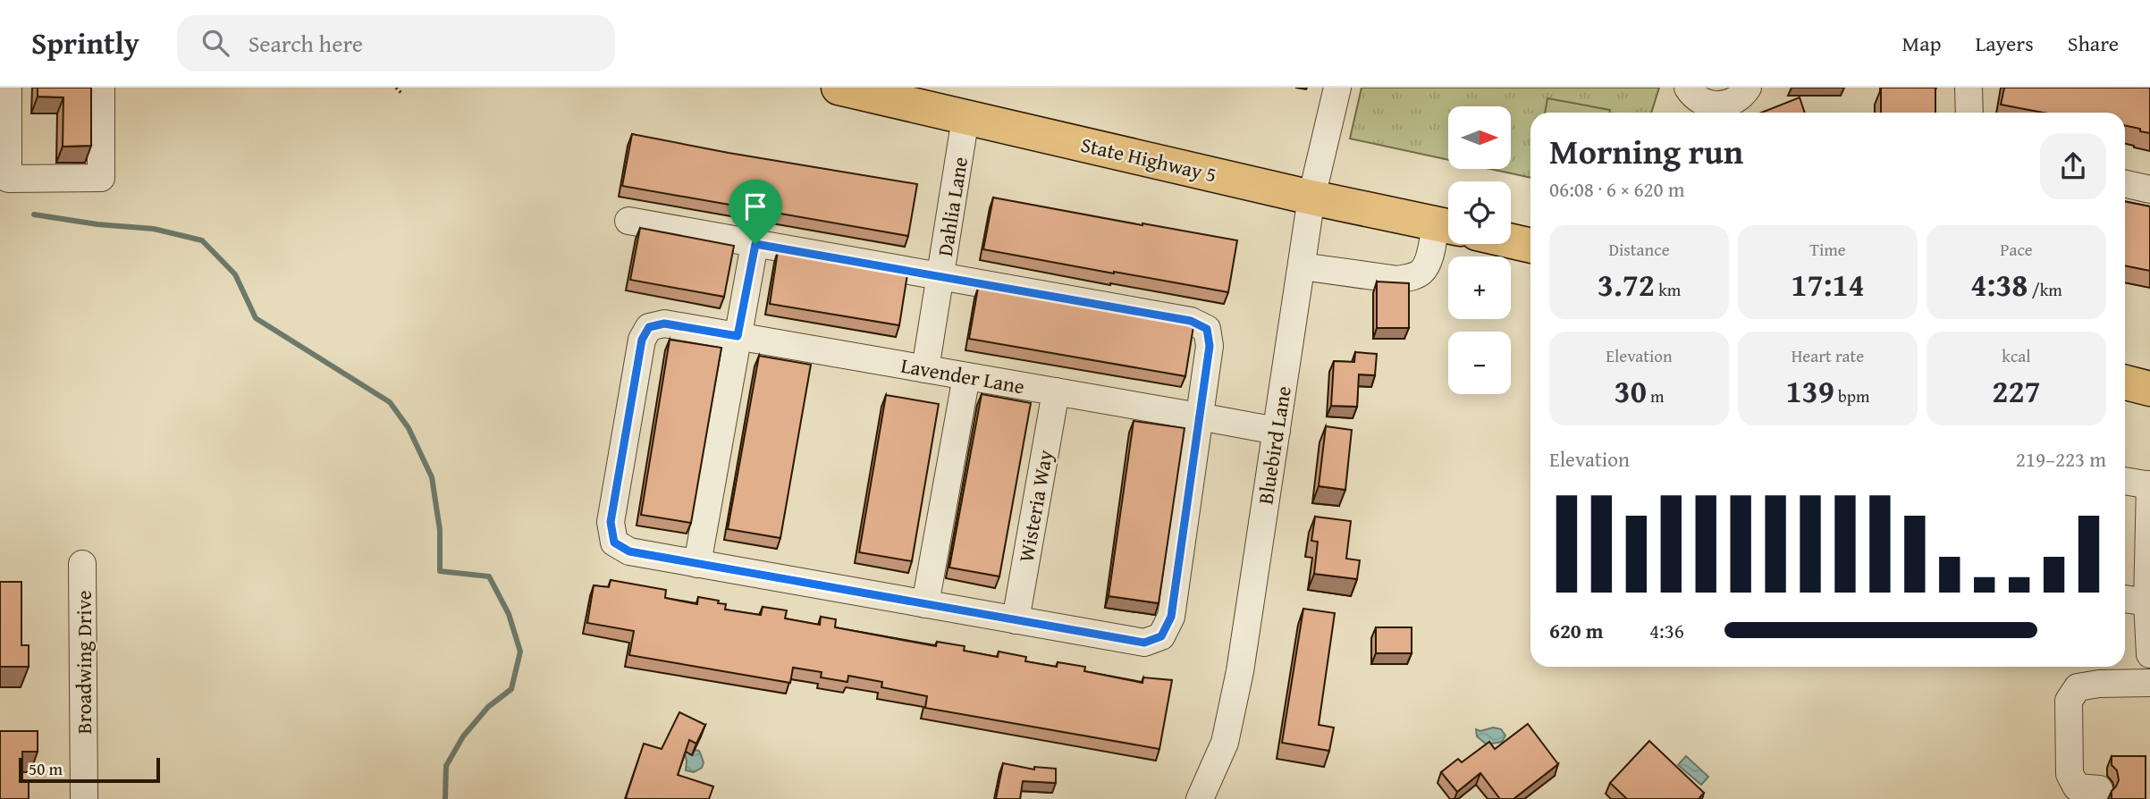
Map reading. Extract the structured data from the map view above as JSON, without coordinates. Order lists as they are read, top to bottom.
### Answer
{
  "streets": {
    "main road": ["State Highway 5"],
    "street": [
      "Dahlia Lane",
      "Lavender Lane",
      "Bluebird Lane",
      "Wisteria Way",
      "Broadwing Drive"
    ]
  },
  "crossings": [
    ["State Highway 5", "Dahlia Lane"],
    ["State Highway 5", "Bluebird Lane"],
    ["Dahlia Lane", "Lavender Lane"],
    ["Lavender Lane", "Bluebird Lane"],
    ["Lavender Lane", "Wisteria Way"]
  ],
  "scale_bar": "50 m",
  "north": "right",
  "page": {
    "header": "Sprintly",
    "search": "Search here",
    "nav": ["Map", "Layers", "Share"],
    "map_buttons": ["+", "−"],
    "heading": ["Morning run", "06:08 · 6 × 620 m"],
    "stats": [
      ["Distance", "3.72 km"],
      ["Time", "17:14"],
      ["Pace", "4:38 /km"],
      ["Elevation", "30 m"],
      ["Heart rate", "139 bpm"],
      ["kcal", "227"]
    ],
    "chart": ["Elevation", "219–223 m"],
    "list": [
      {
        "name": "620 m",
        "note": "4:36"
      }
    ],
    "scale": "50 m"
  }
}
